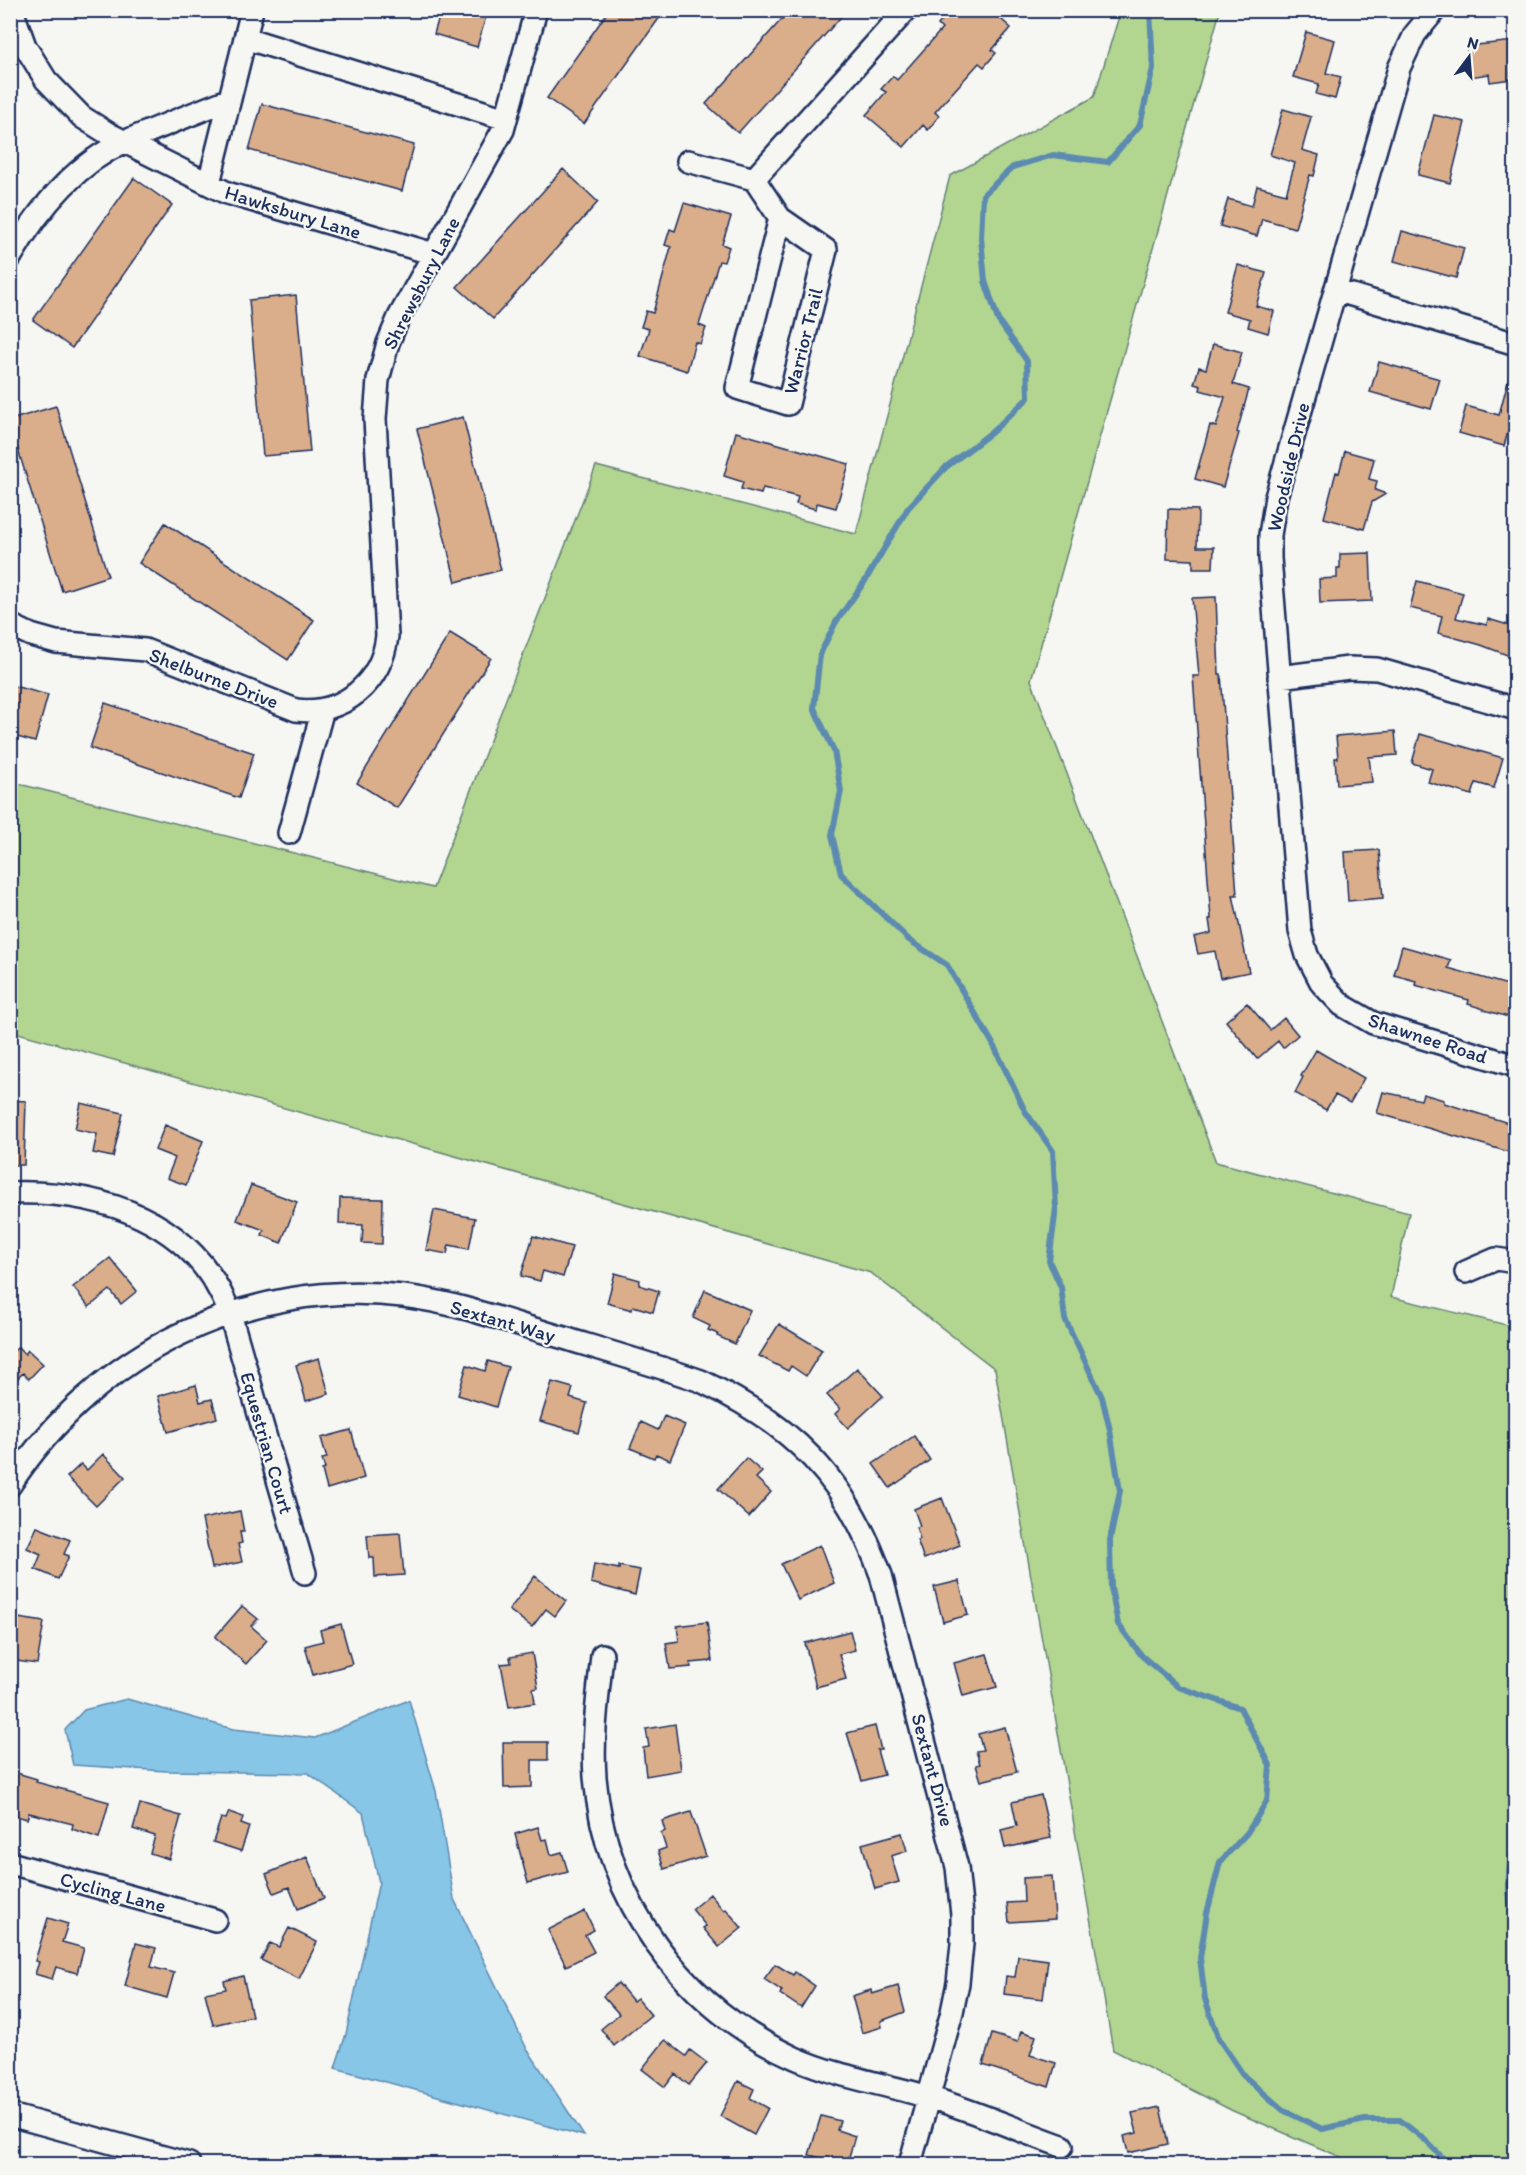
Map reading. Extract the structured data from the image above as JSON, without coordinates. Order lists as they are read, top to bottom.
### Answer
{
  "streets": {
    "street": [
      "Hawksbury Lane",
      "Shrewsbury Lane",
      "Warrior Trail",
      "Woodside Drive",
      "Shelburne Drive",
      "Shawnee Road",
      "Sextant Way",
      "Equestrian Court",
      "Sextant Drive",
      "Cycling Lane"
    ]
  },
  "crossings": [
    ["Hawksbury Lane", "Shrewsbury Lane"],
    ["Shrewsbury Lane", "Shelburne Drive"],
    ["Woodside Drive", "Shawnee Road"],
    ["Sextant Way", "Equestrian Court"],
    ["Sextant Way", "Sextant Drive"]
  ],
  "north": "top"
}
